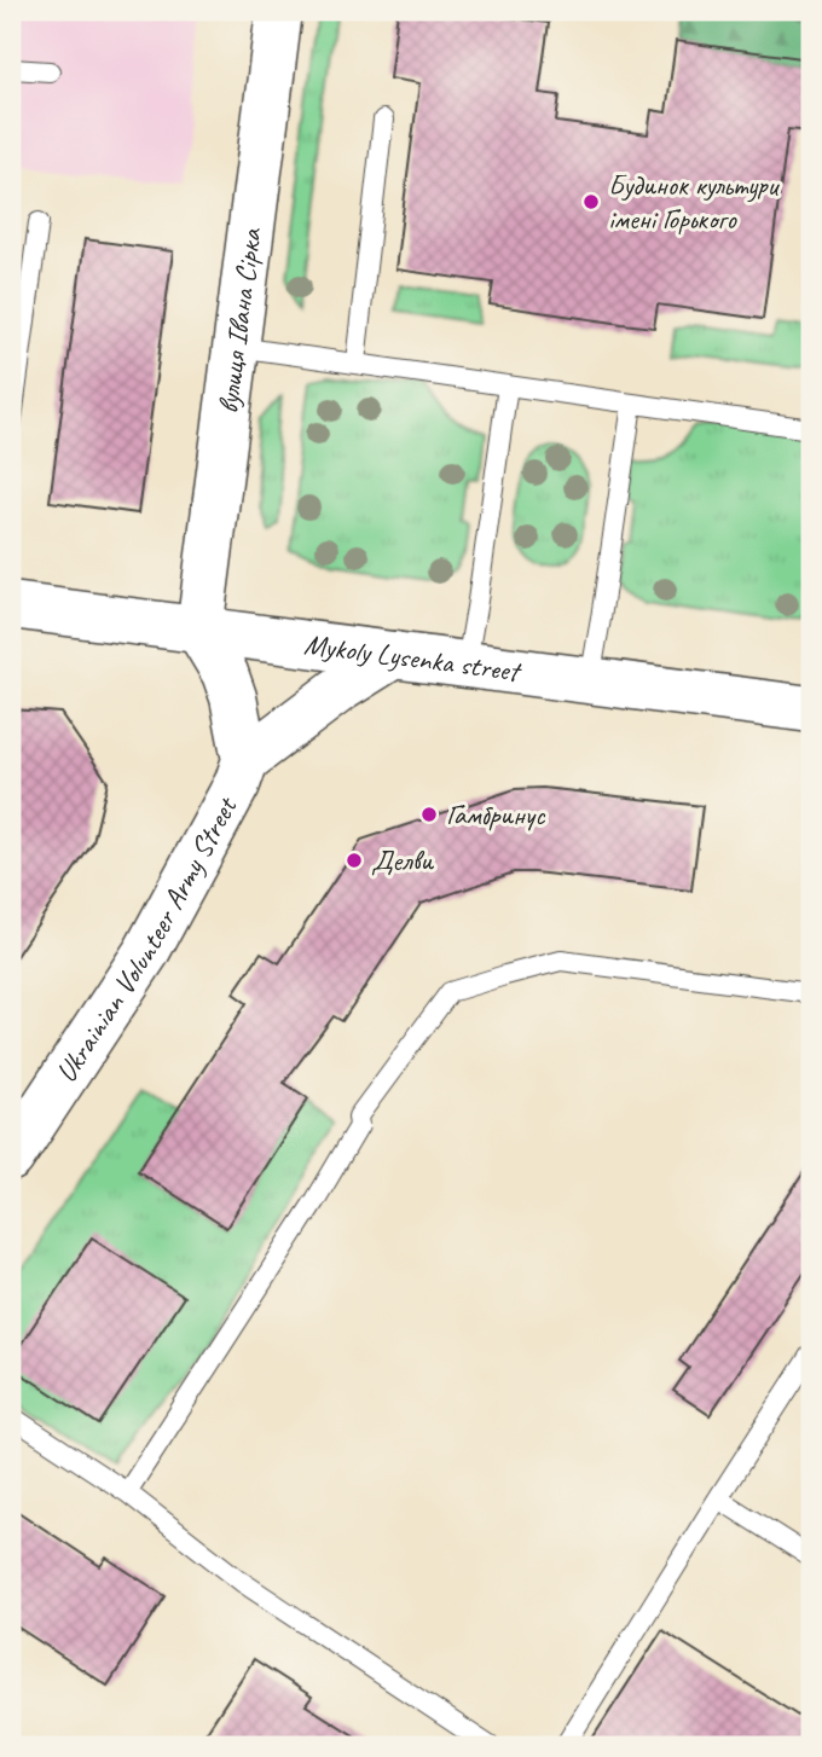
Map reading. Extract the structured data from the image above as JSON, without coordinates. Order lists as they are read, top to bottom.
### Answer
{
  "streets": {
    "street": ["вулиця Івана Сірка", "Mykoly Lysenka street", "Ukrainian Volunteer Army Street"]
  },
  "crossings": [
    ["вулиця Івана Сірка", "Mykoly Lysenka street"],
    ["вулиця Івана Сірка", "Ukrainian Volunteer Army Street"],
    ["Mykoly Lysenka street", "Ukrainian Volunteer Army Street"]
  ],
  "places": ["Будинок культури імені Горького", "Гамбринус", "Делви"]
}
